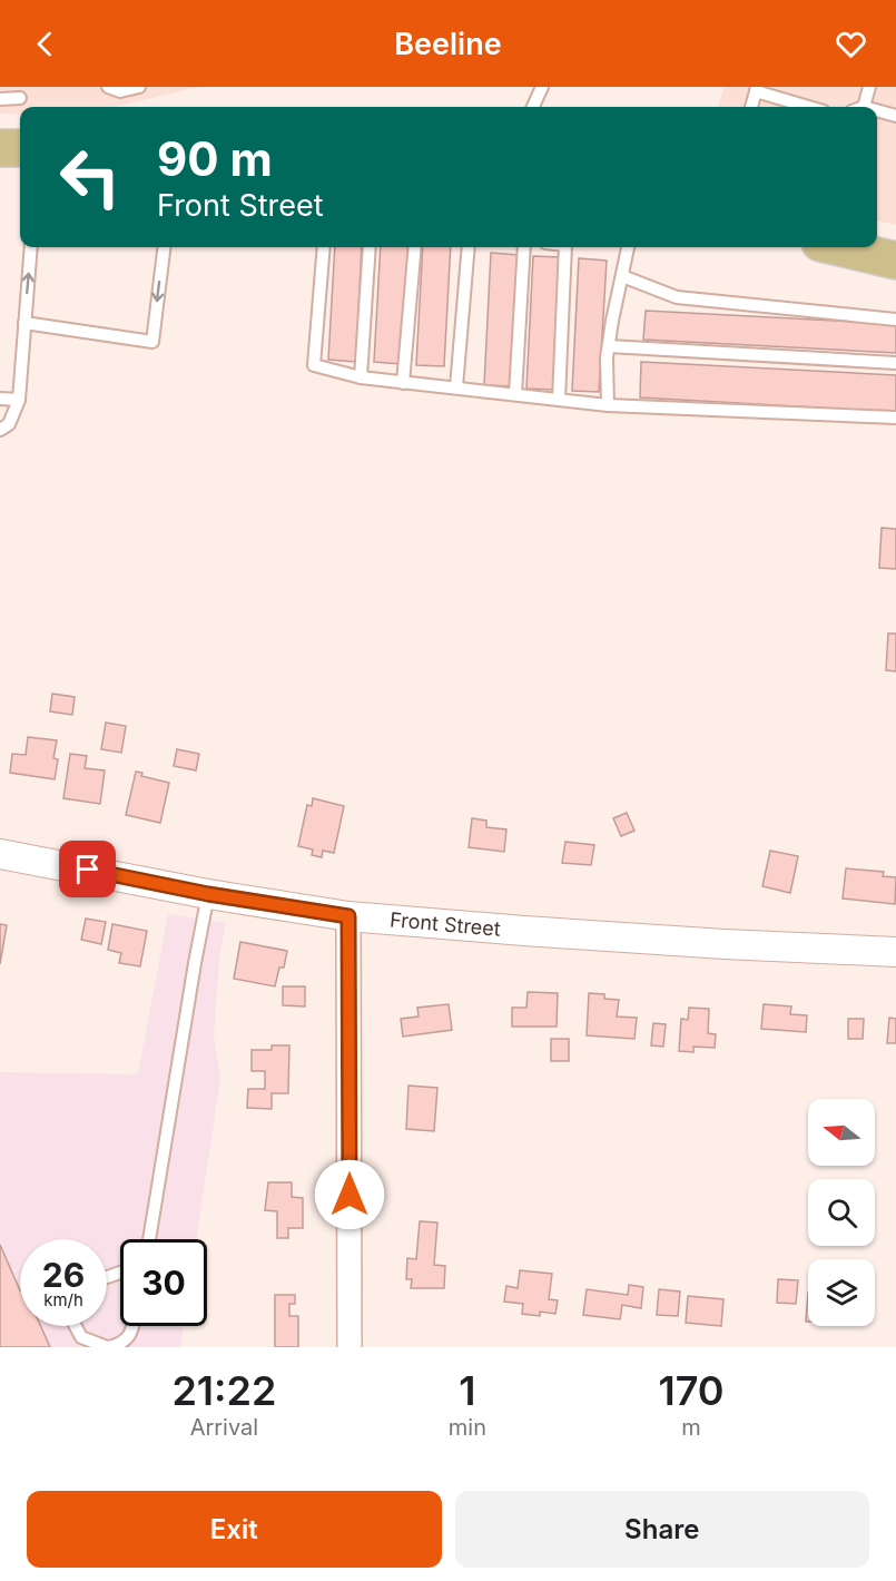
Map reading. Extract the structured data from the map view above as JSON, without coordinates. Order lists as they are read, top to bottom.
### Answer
{
  "streets": {
    "street": ["Front Street"]
  },
  "north": "left",
  "page": {
    "header": "Beeline",
    "turn": ["90 m", "Front Street"],
    "speed": "26 km/h",
    "limit": "30",
    "eta": [
      "21:22",
      "Arrival",
      "1",
      "min",
      "170",
      "m"
    ],
    "buttons": ["Exit", "Share"]
  }
}
